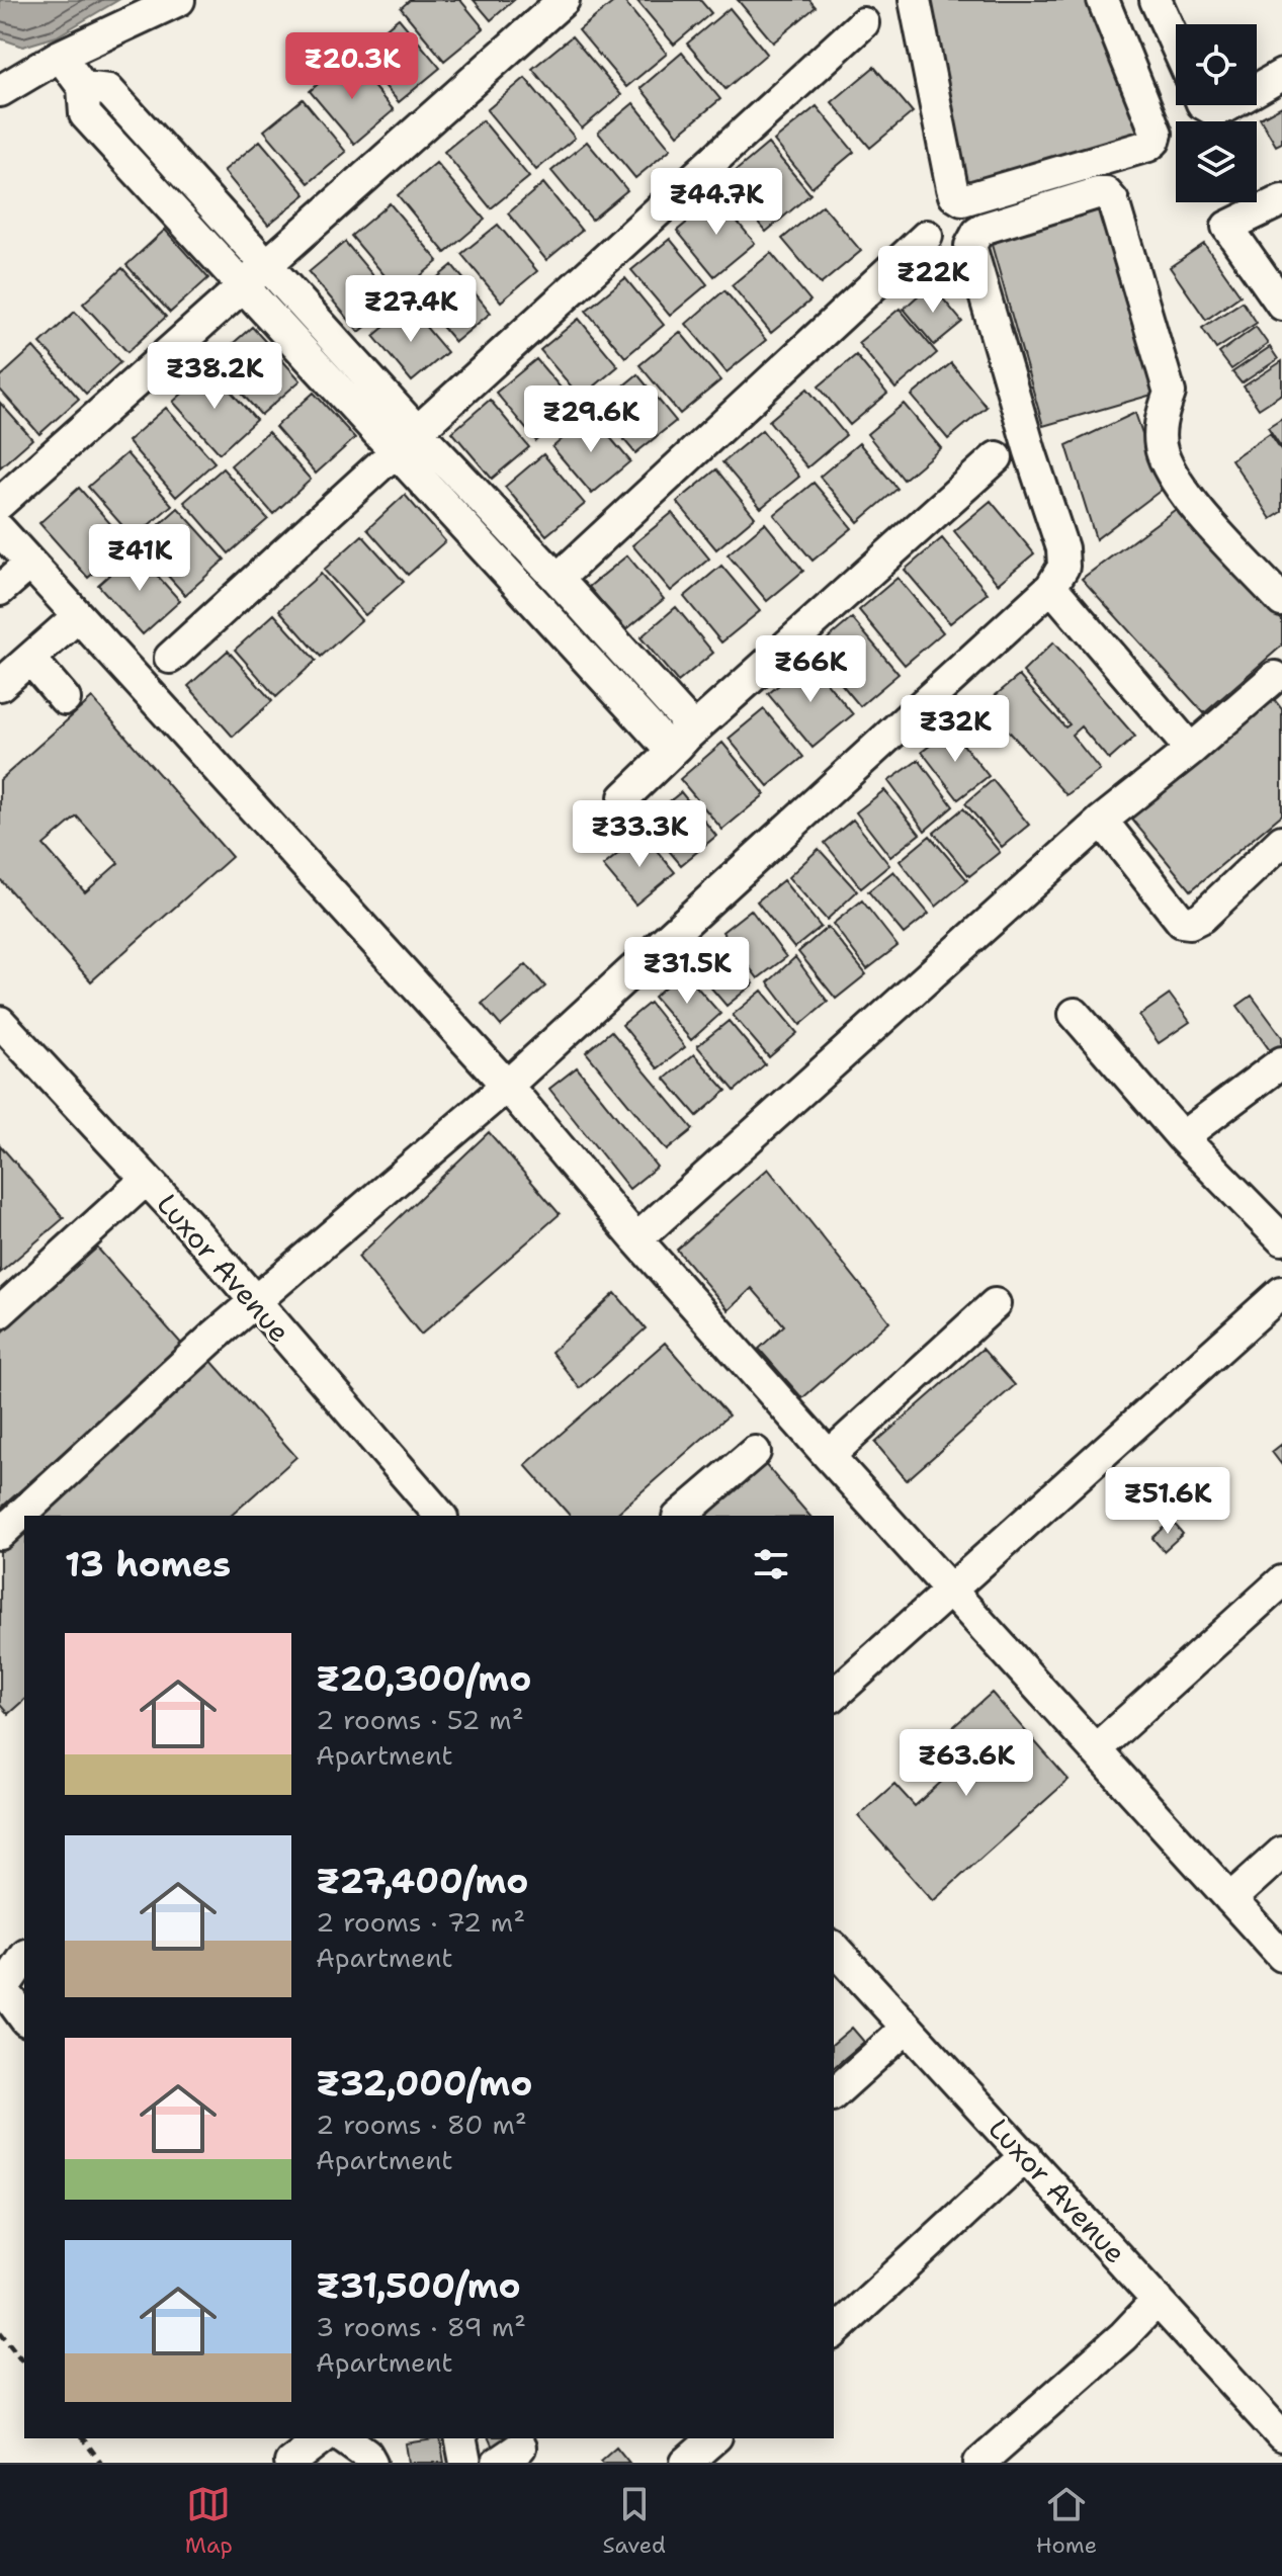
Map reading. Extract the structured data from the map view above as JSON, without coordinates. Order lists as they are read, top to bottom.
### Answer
{
  "streets": {
    "street": ["Luxor Avenue"]
  },
  "page": {
    "price": [
      "₹20.3K",
      "₹44.7K",
      "₹22K",
      "₹27.4K",
      "₹38.2K",
      "₹29.6K",
      "₹41K",
      "₹66K",
      "₹32K",
      "₹33.3K",
      "₹31.5K",
      "₹51.6K",
      "₹63.6K"
    ],
    "heading": "13 homes",
    "list": [
      {
        "name": "₹20,300/mo",
        "note": "2 rooms · 52 m² · Apartment"
      },
      {
        "name": "₹27,400/mo",
        "note": "2 rooms · 72 m² · Apartment"
      },
      {
        "name": "₹32,000/mo",
        "note": "2 rooms · 80 m² · Apartment"
      },
      {
        "name": "₹31,500/mo",
        "note": "3 rooms · 89 m² · Apartment"
      }
    ],
    "tabs": ["Map", "Saved", "Home"]
  }
}
